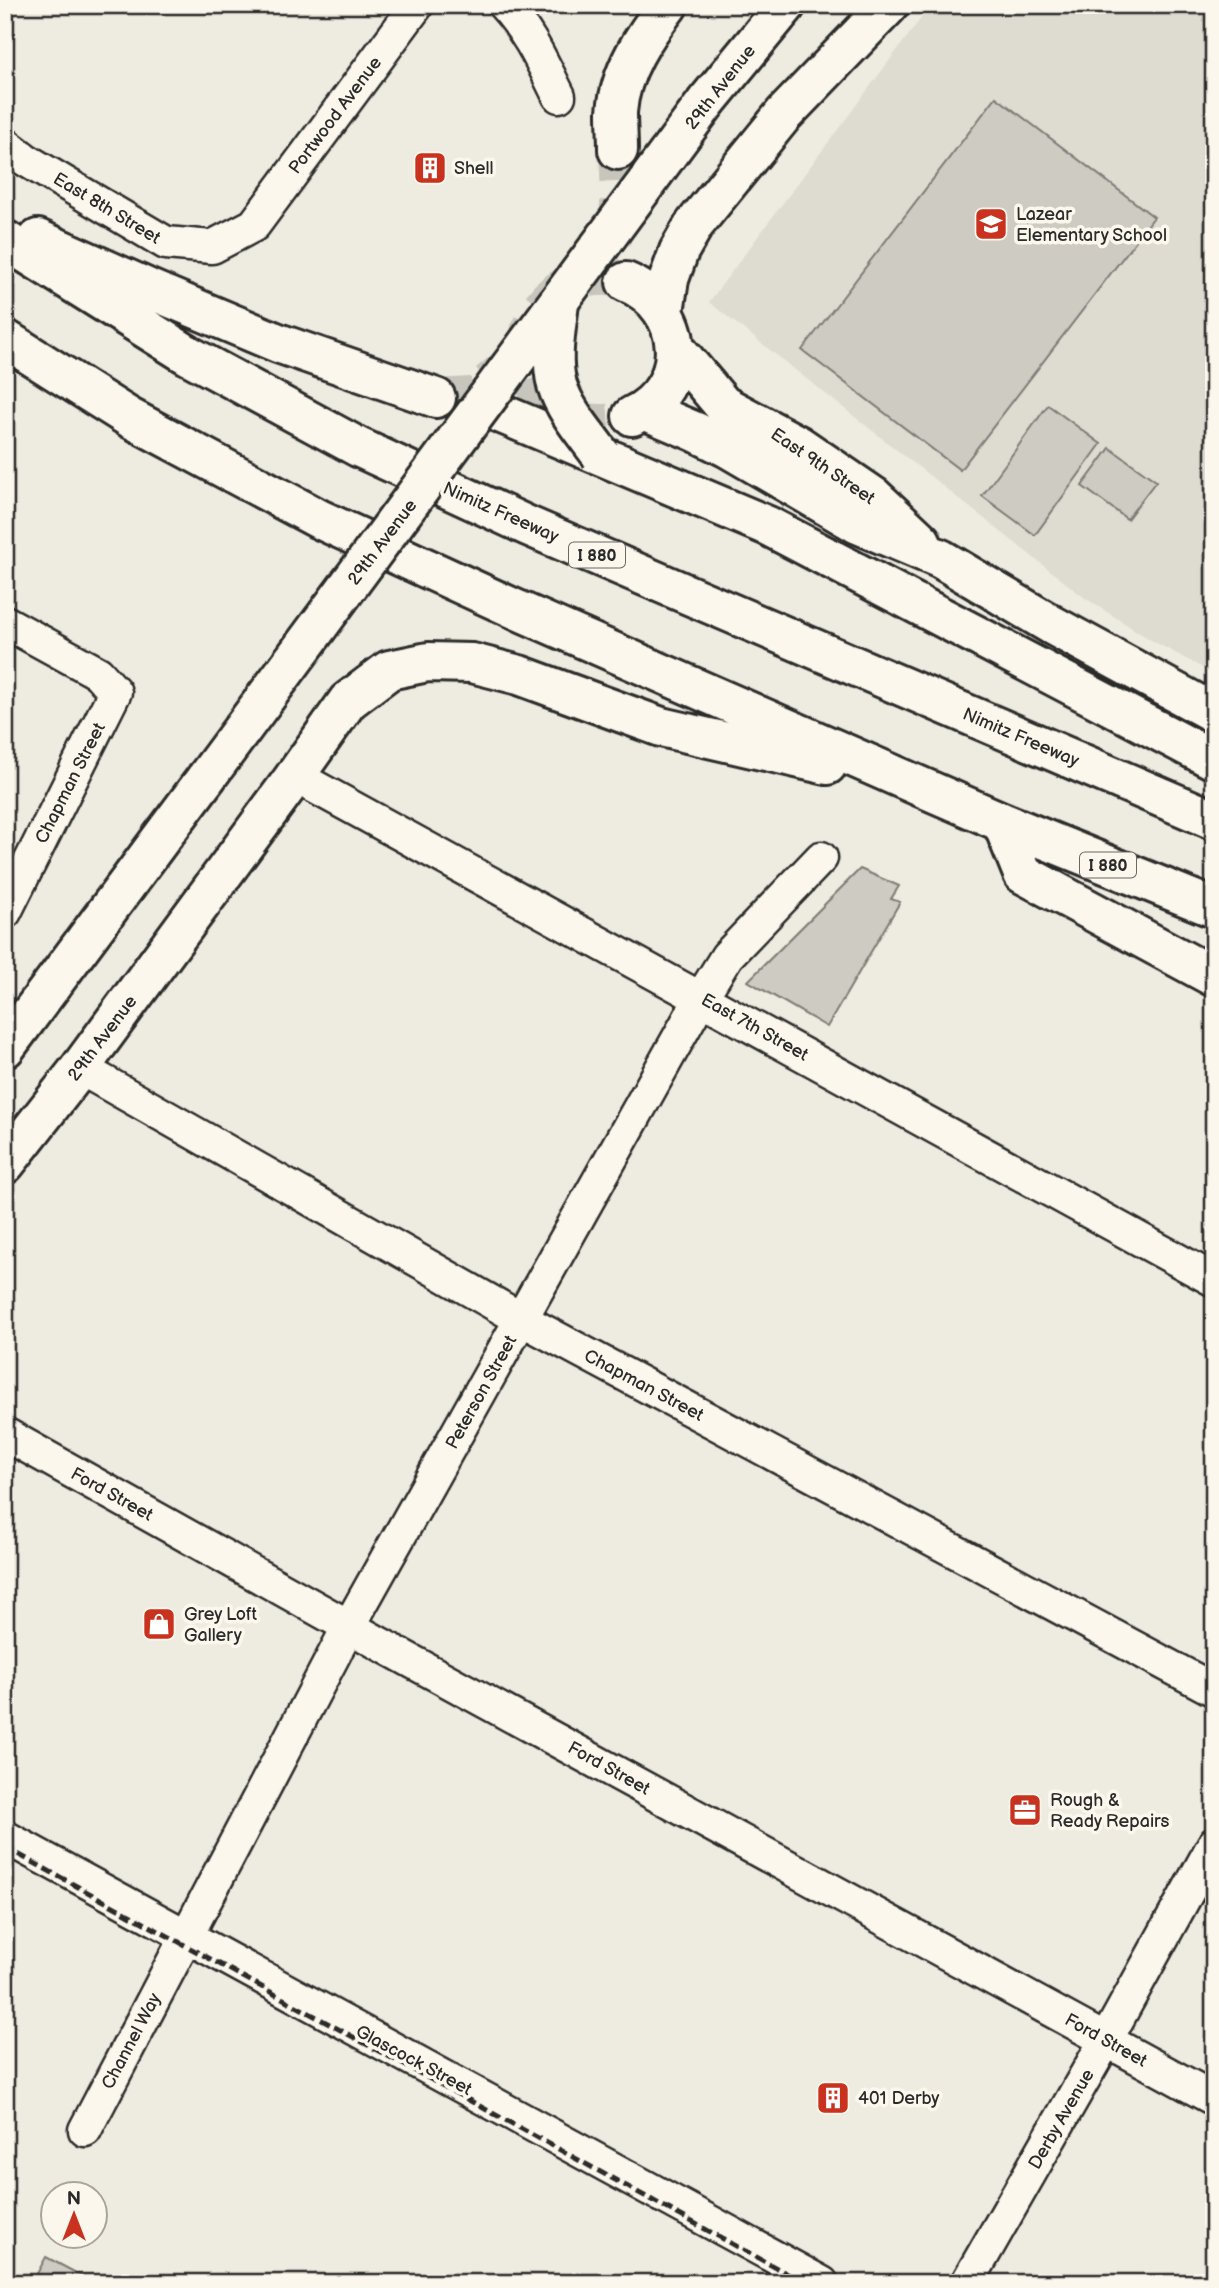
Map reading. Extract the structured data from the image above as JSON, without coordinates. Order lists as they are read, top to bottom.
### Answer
{
  "streets": {
    "main road": [
      "29th Avenue",
      "East 9th Street",
      "Nimitz Freeway",
      "I 880"
    ],
    "street": [
      "Portwood Avenue",
      "East 8th Street",
      "Chapman Street",
      "East 7th Street",
      "Peterson Street",
      "Ford Street",
      "Channel Way",
      "Glascock Street",
      "Derby Avenue"
    ]
  },
  "crossings": [
    ["29th Avenue", "I 880"],
    ["29th Avenue", "Chapman Street"],
    ["29th Avenue", "East 7th Street"],
    ["Portwood Avenue", "East 8th Street"],
    ["Chapman Street", "Peterson Street"],
    ["East 7th Street", "Peterson Street"],
    ["Peterson Street", "Ford Street"],
    ["Peterson Street", "Channel Way"],
    ["Peterson Street", "Glascock Street"],
    ["Ford Street", "Derby Avenue"],
    ["Channel Way", "Glascock Street"]
  ],
  "places": {
    "building": ["Shell", "401 Derby"],
    "school or university": ["Lazear Elementary School"],
    "shop": ["Grey Loft Gallery"],
    "office": ["Rough & Ready Repairs"]
  },
  "north": "top"
}
